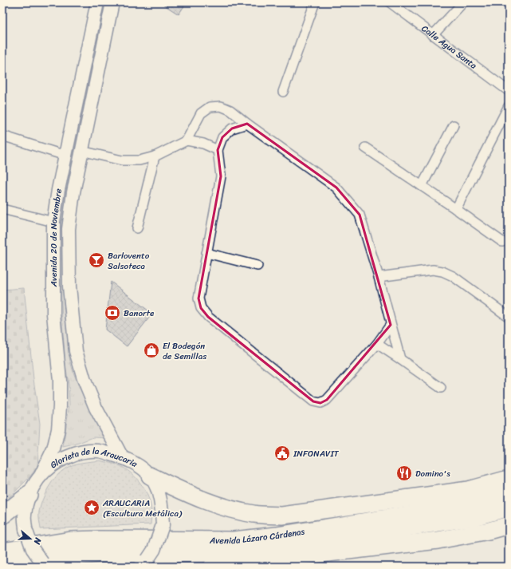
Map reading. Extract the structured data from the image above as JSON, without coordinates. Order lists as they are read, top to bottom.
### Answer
{
  "streets": {
    "highway": ["Avenida Lázaro Cárdenas"],
    "main road": ["Avenida 20 de Noviembre", "Glorieta de la Araucaria"],
    "street": ["Calle Agua Santa"]
  },
  "crossings": [
    ["Avenida 20 de Noviembre", "Glorieta de la Araucaria"]
  ],
  "places": {
    "bar": ["Barlovento Salsoteca"],
    "bank": ["Banorte"],
    "shop": ["El Bodegón de Semillas"],
    "public building": ["INFONAVIT"],
    "restaurant": ["Domino's"],
    "place": ["ARAUCARIA (Escultura Metálica)"]
  },
  "north": "right"
}
